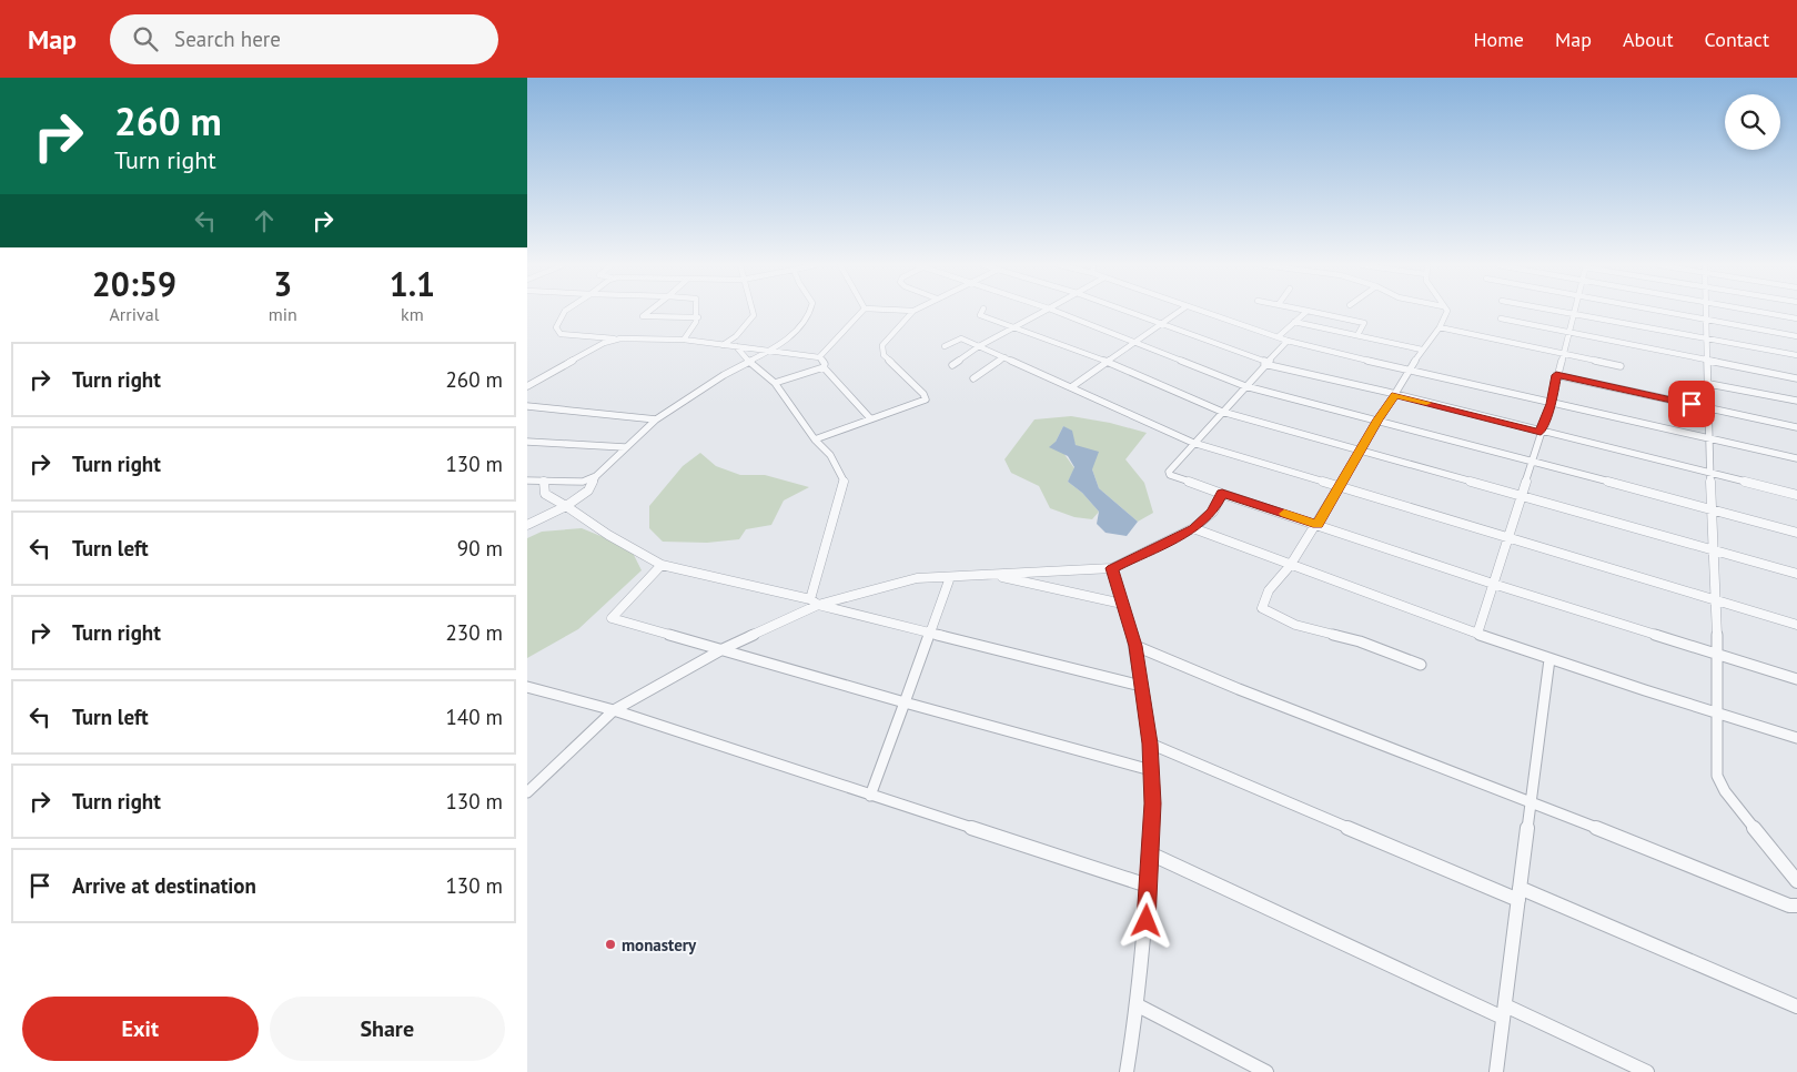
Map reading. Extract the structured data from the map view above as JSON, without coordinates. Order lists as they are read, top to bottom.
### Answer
{
  "places": ["monastery"],
  "page": {
    "header": "Map",
    "search": "Search here",
    "nav": [
      "Home",
      "Map",
      "About",
      "Contact"
    ],
    "turn": ["260 m", "Turn right"],
    "eta": [
      "20:59",
      "Arrival",
      "3",
      "min",
      "1.1",
      "km"
    ],
    "list": [
      {
        "name": "Turn right",
        "value": "260 m"
      },
      {
        "name": "Turn right",
        "value": "130 m"
      },
      {
        "name": "Turn left",
        "value": "90 m"
      },
      {
        "name": "Turn right",
        "value": "230 m"
      },
      {
        "name": "Turn left",
        "value": "140 m"
      },
      {
        "name": "Turn right",
        "value": "130 m"
      },
      {
        "name": "Arrive at destination",
        "value": "130 m"
      }
    ],
    "buttons": ["Exit", "Share"]
  }
}
